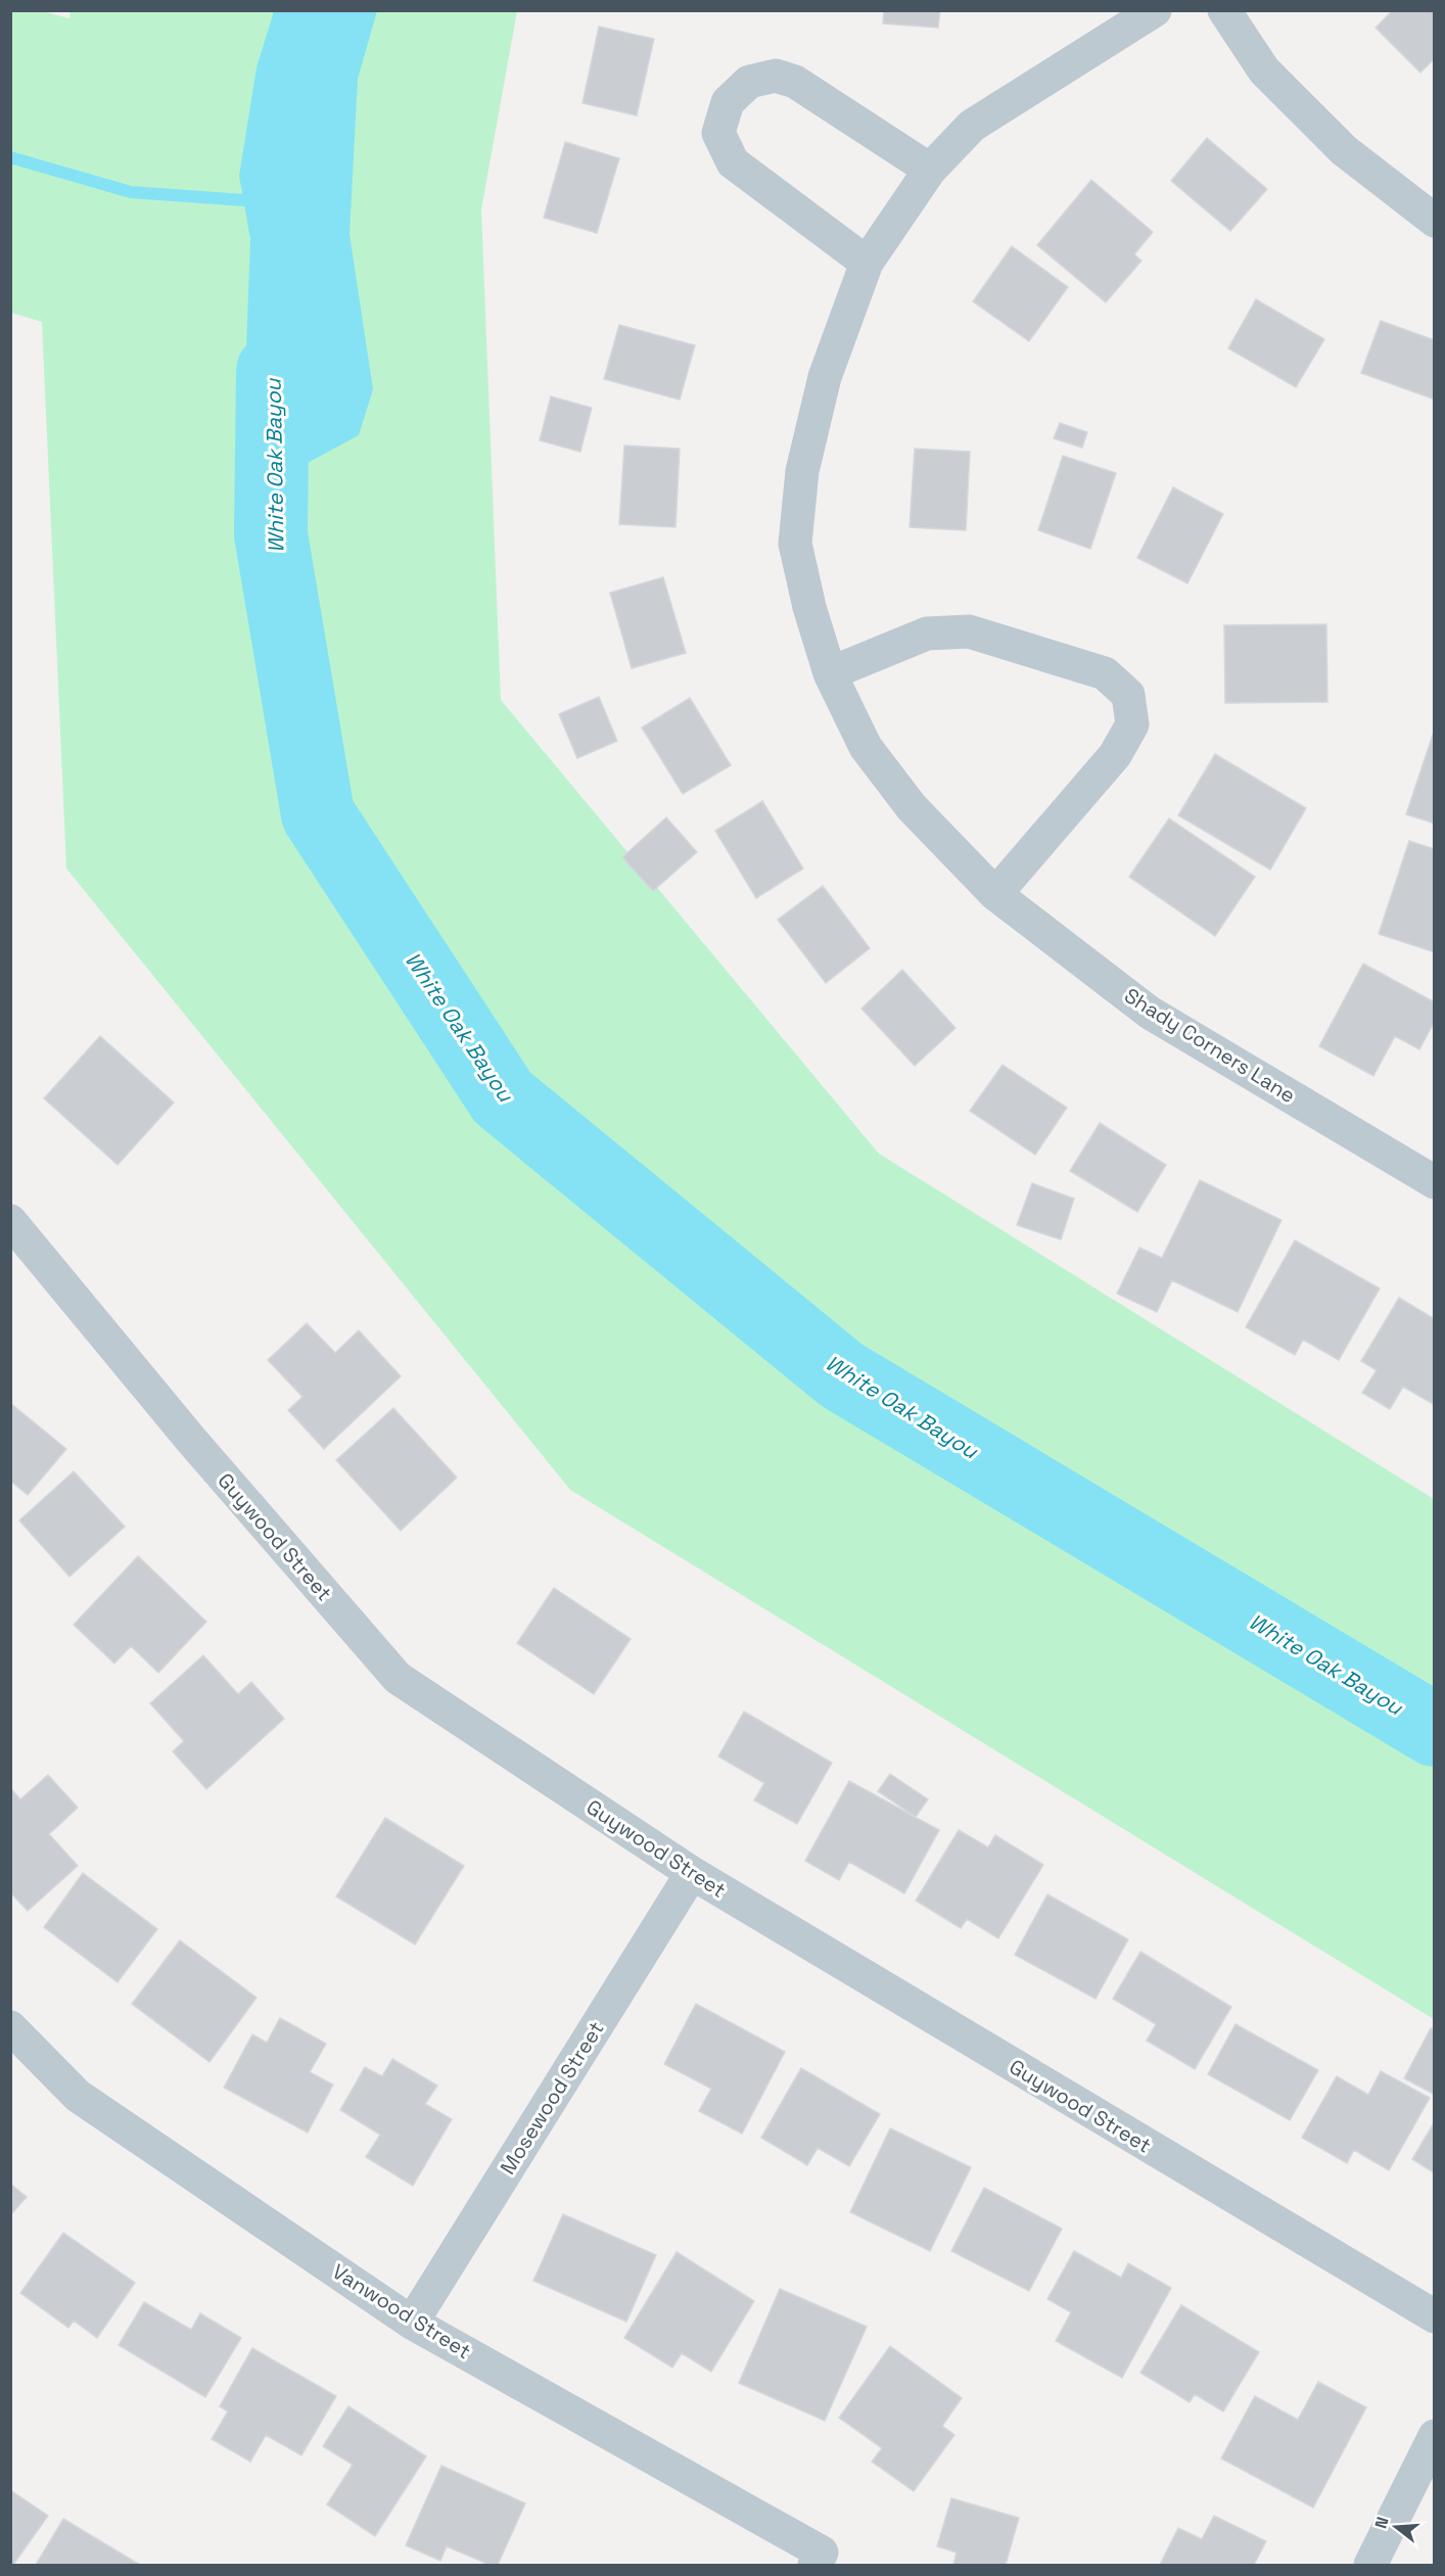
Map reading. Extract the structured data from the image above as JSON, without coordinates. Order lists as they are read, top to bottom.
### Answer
{
  "streets": {
    "street": [
      "Shady Corners Lane",
      "Guywood Street",
      "Mosewood Street",
      "Vanwood Street"
    ]
  },
  "crossings": [
    ["Guywood Street", "Mosewood Street"],
    ["Mosewood Street", "Vanwood Street"]
  ],
  "water": ["White Oak Bayou"],
  "north": "left"
}
